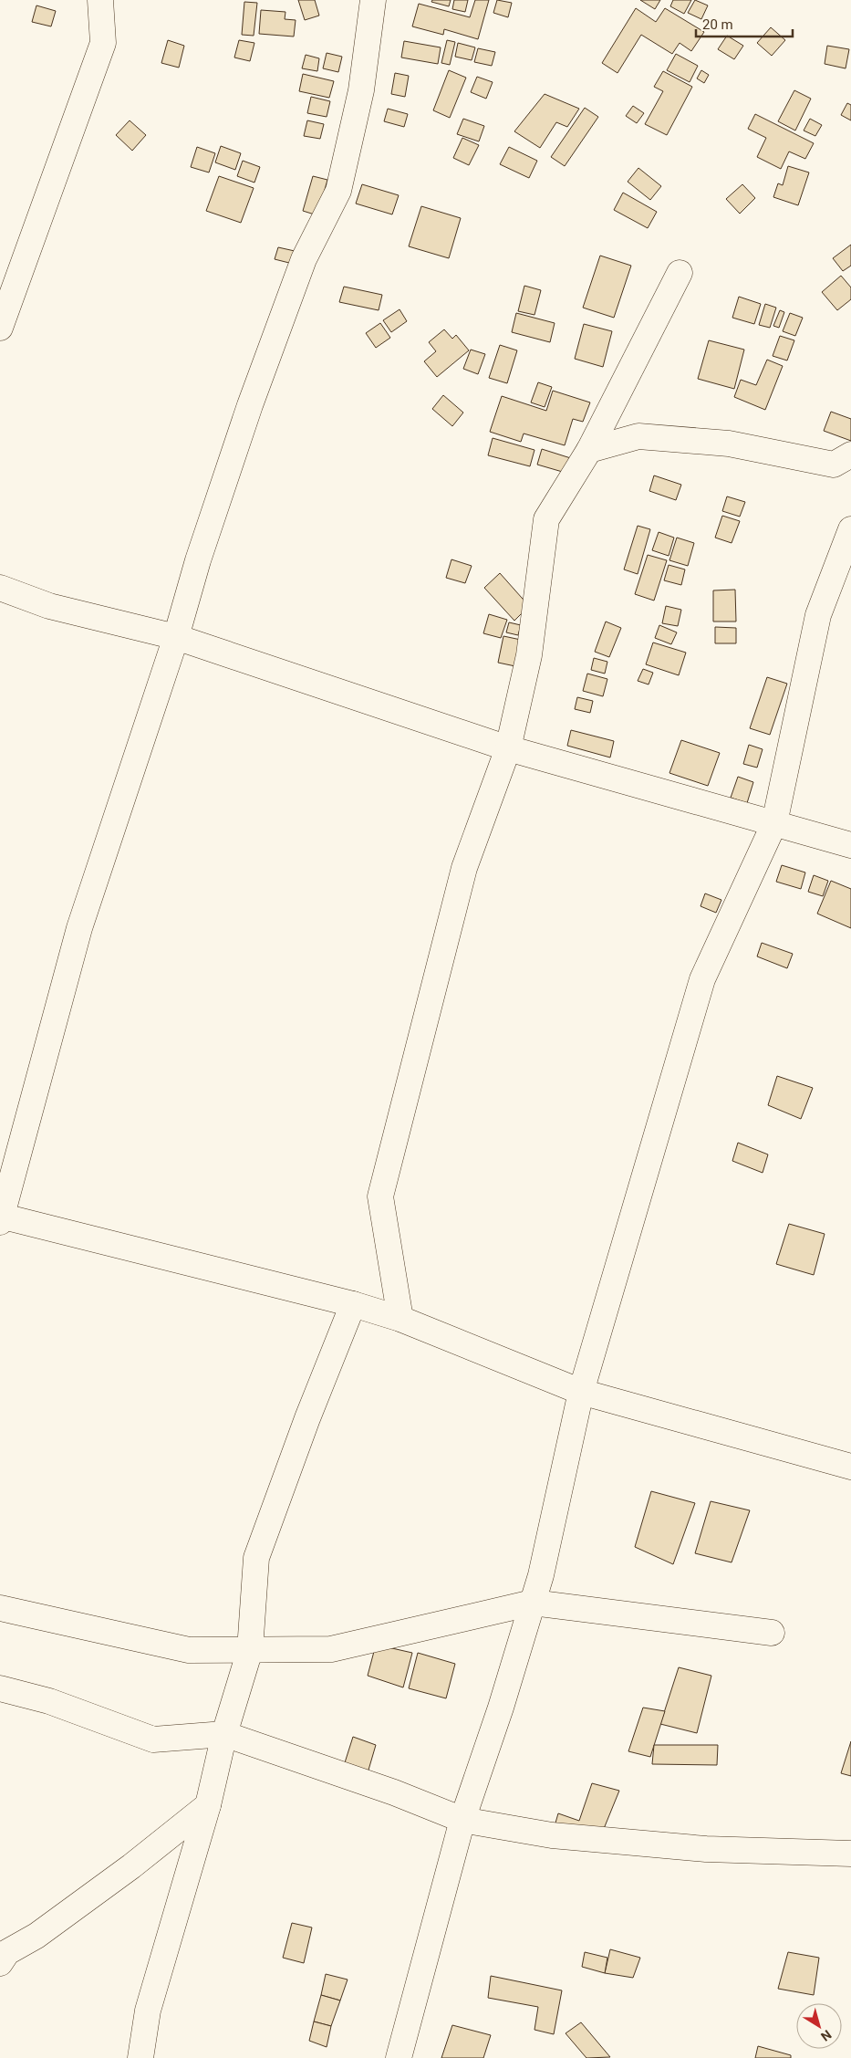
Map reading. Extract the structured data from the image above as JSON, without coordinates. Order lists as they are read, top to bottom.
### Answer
{
  "scale_bar": "20 m",
  "north": "bottom right"
}
